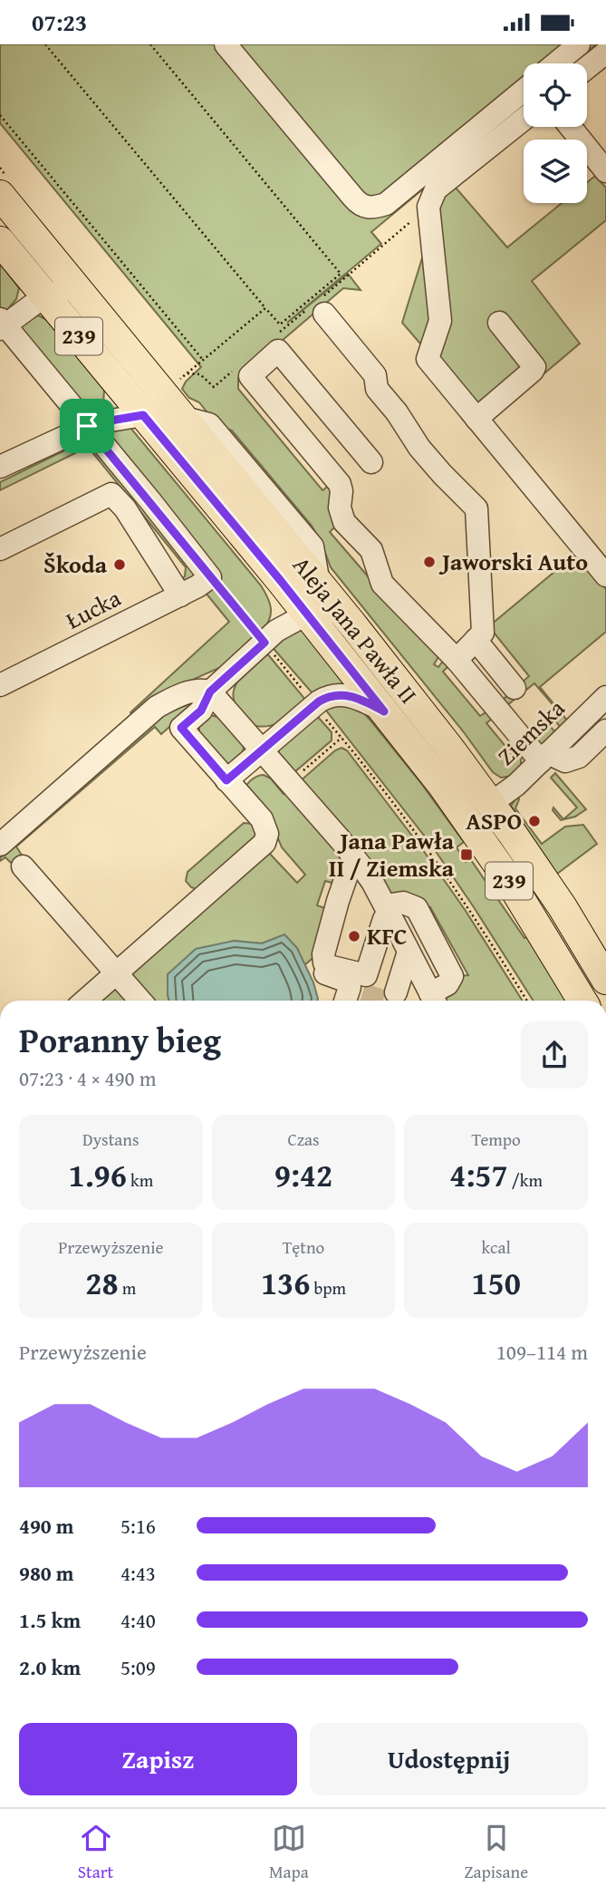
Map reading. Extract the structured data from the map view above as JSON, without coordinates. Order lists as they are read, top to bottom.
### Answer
{
  "streets": {
    "main road": ["239", "Aleja Jana Pawła II"],
    "street": ["Łucka", "Ziemska"]
  },
  "crossings": [
    ["Aleja Jana Pawła II", "Ziemska"]
  ],
  "places": {
    "other": [
      "Jaworski Auto",
      "Škoda",
      "ASPO",
      "KFC"
    ],
    "transit": ["Jana Pawła II / Ziemska"]
  },
  "page": {
    "status": "07:23",
    "heading": ["Poranny bieg", "07:23 · 4 × 490 m"],
    "stats": [
      ["Dystans", "1.96 km"],
      ["Czas", "9:42"],
      ["Tempo", "4:57 /km"],
      ["Przewyższenie", "28 m"],
      ["Tętno", "136 bpm"],
      ["kcal", "150"]
    ],
    "chart": ["Przewyższenie", "109–114 m"],
    "list": [
      {
        "name": "490 m",
        "note": "5:16"
      },
      {
        "name": "980 m",
        "note": "4:43"
      },
      {
        "name": "1.5 km",
        "note": "4:40"
      },
      {
        "name": "2.0 km",
        "note": "5:09"
      }
    ],
    "buttons": ["Zapisz", "Udostępnij"],
    "tabs": ["Start", "Mapa", "Zapisane"]
  }
}
